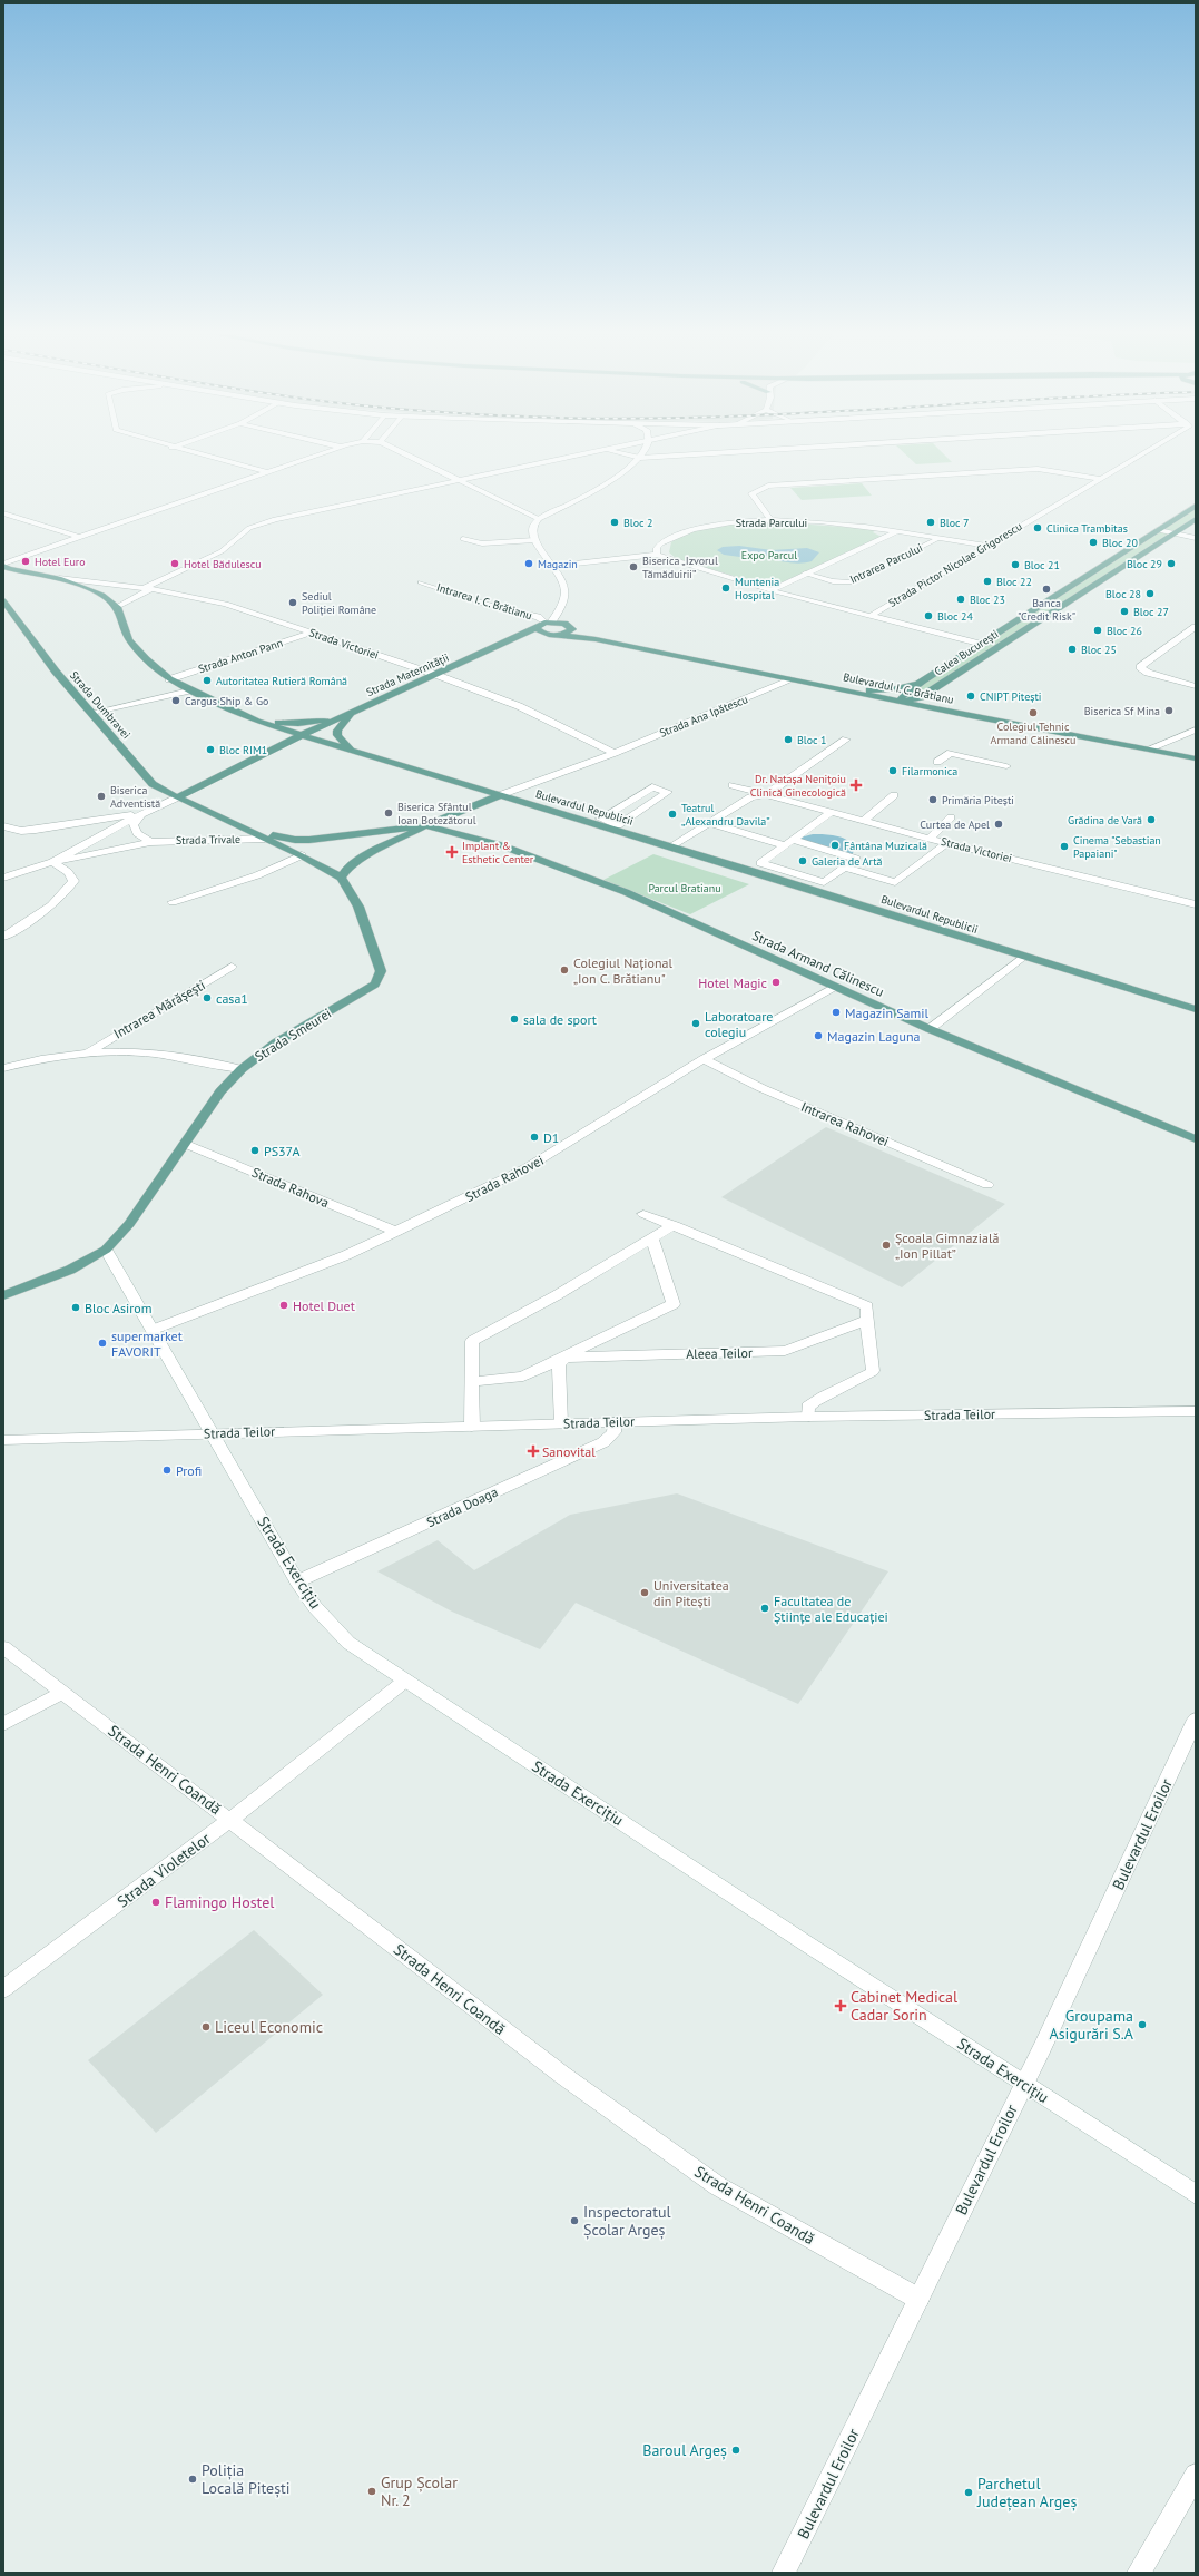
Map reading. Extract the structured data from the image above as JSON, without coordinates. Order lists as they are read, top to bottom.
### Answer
{
  "streets": {
    "main road": [
      "Calea București",
      "Strada Maternității",
      "Bulevardul I. C. Brătianu",
      "Strada Dumbravei",
      "Bulevardul Republicii",
      "Strada Armand Călinescu",
      "Strada Smeurei"
    ],
    "street": [
      "Strada Parcului",
      "Intrarea Parcului",
      "Strada Pictor Nicolae Grigorescu",
      "Intrarea I. C. Brătianu",
      "Strada Victoriei",
      "Strada Anton Pann",
      "Strada Ana Ipătescu",
      "Strada Trivale",
      "Intrarea Mărășești",
      "Intrarea Rahovei",
      "Strada Rahovei",
      "Strada Rahova",
      "Aleea Teilor",
      "Strada Teilor",
      "Strada Doaga",
      "Strada Exercițiu",
      "Strada Henri Coandă",
      "Bulevardul Eroilor",
      "Strada Violetelor"
    ]
  },
  "crossings": [
    ["Strada Parcului", "Intrarea Parcului"],
    ["Strada Parcului", "Strada Pictor Nicolae Grigorescu"],
    ["Intrarea I. C. Brătianu", "Strada Maternității"],
    ["Strada Victoriei", "Strada Anton Pann"],
    ["Strada Victoriei", "Strada Maternității"],
    ["Strada Victoriei", "Strada Ana Ipătescu"],
    ["Calea București", "Bulevardul I. C. Brătianu"],
    ["Strada Anton Pann", "Bulevardul Republicii"],
    ["Strada Maternității", "Strada Dumbravei"],
    ["Strada Maternității", "Bulevardul Republicii"],
    ["Strada Maternității", "Strada Trivale"],
    ["Bulevardul I. C. Brătianu", "Strada Ana Ipătescu"],
    ["Strada Dumbravei", "Strada Trivale"],
    ["Strada Dumbravei", "Strada Smeurei"],
    ["Strada Ana Ipătescu", "Bulevardul Republicii"],
    ["Strada Trivale", "Strada Smeurei"],
    ["Strada Armand Călinescu", "Strada Rahovei"],
    ["Strada Smeurei", "Strada Rahova"],
    ["Strada Smeurei", "Strada Exercițiu"],
    ["Intrarea Rahovei", "Strada Rahovei"],
    ["Strada Rahovei", "Strada Rahova"],
    ["Strada Rahovei", "Strada Exercițiu"],
    ["Strada Teilor", "Strada Doaga"],
    ["Strada Teilor", "Strada Exercițiu"],
    ["Strada Doaga", "Strada Exercițiu"],
    ["Strada Exercițiu", "Bulevardul Eroilor"],
    ["Strada Exercițiu", "Strada Violetelor"],
    ["Strada Henri Coandă", "Bulevardul Eroilor"],
    ["Strada Henri Coandă", "Strada Violetelor"]
  ],
  "parks": ["Expo Parcul", "Parcul Bratianu"],
  "places": {
    "other": [
      "Bloc 2",
      "Bloc 7",
      "Clinica Trambitas",
      "Bloc 20",
      "Hotel Euro",
      "Hotel Bădulescu",
      "Magazin",
      "Bloc 29",
      "Bloc 21",
      "Biserica „Izvorul Tămăduirii”",
      "Bloc 22",
      "Muntenia Hospital",
      "Banca \"Credit Risk\"",
      "Bloc 28",
      "Bloc 23",
      "Sediul Poliției Române",
      "Bloc 27",
      "Bloc 24",
      "Bloc 26",
      "Bloc 25",
      "Autoritatea Rutieră Română",
      "CNIPT Pitești",
      "Cargus Ship & Go",
      "Biserica Sf Mina",
      "Colegiul Tehnic Armand Călinescu",
      "Bloc 1",
      "Bloc RIM1",
      "Filarmonica",
      "Biserica Adventistă",
      "Primăria Pitești",
      "Biserica Sfântul Ioan Botezătorul",
      "Teatrul „Alexandru Davila”",
      "Grădina de Vară",
      "Curtea de Apel",
      "Fântâna Muzicală",
      "Cinema \"Sebastian Papaiani\"",
      "Galeria de Artă",
      "Colegiul Național „Ion C. Brătianu\"",
      "Hotel Magic",
      "casa1",
      "Magazin Samil",
      "sala de sport",
      "Laboratoare colegiu",
      "Magazin Laguna",
      "D1",
      "PS37A",
      "Școala Gimnazială „Ion Pillat”",
      "Hotel Duet",
      "Bloc Asirom",
      "supermarket FAVORIT",
      "Profi",
      "Universitatea din Pitești",
      "Facultatea de Științe ale Educației",
      "Flamingo Hostel",
      "Groupama Asigurări S.A",
      "Liceul Economic",
      "Inspectoratul Școlar Argeș",
      "Baroul Argeș",
      "Poliția Locală Pitești",
      "Grup Școlar Nr. 2",
      "Parchetul Județean Argeș"
    ],
    "health": [
      "Dr. Natașa Nenițoiu Clinică Ginecologică",
      "Implant & Esthetic Center",
      "Sanovital",
      "Cabinet Medical Cadar Sorin"
    ]
  }
}
